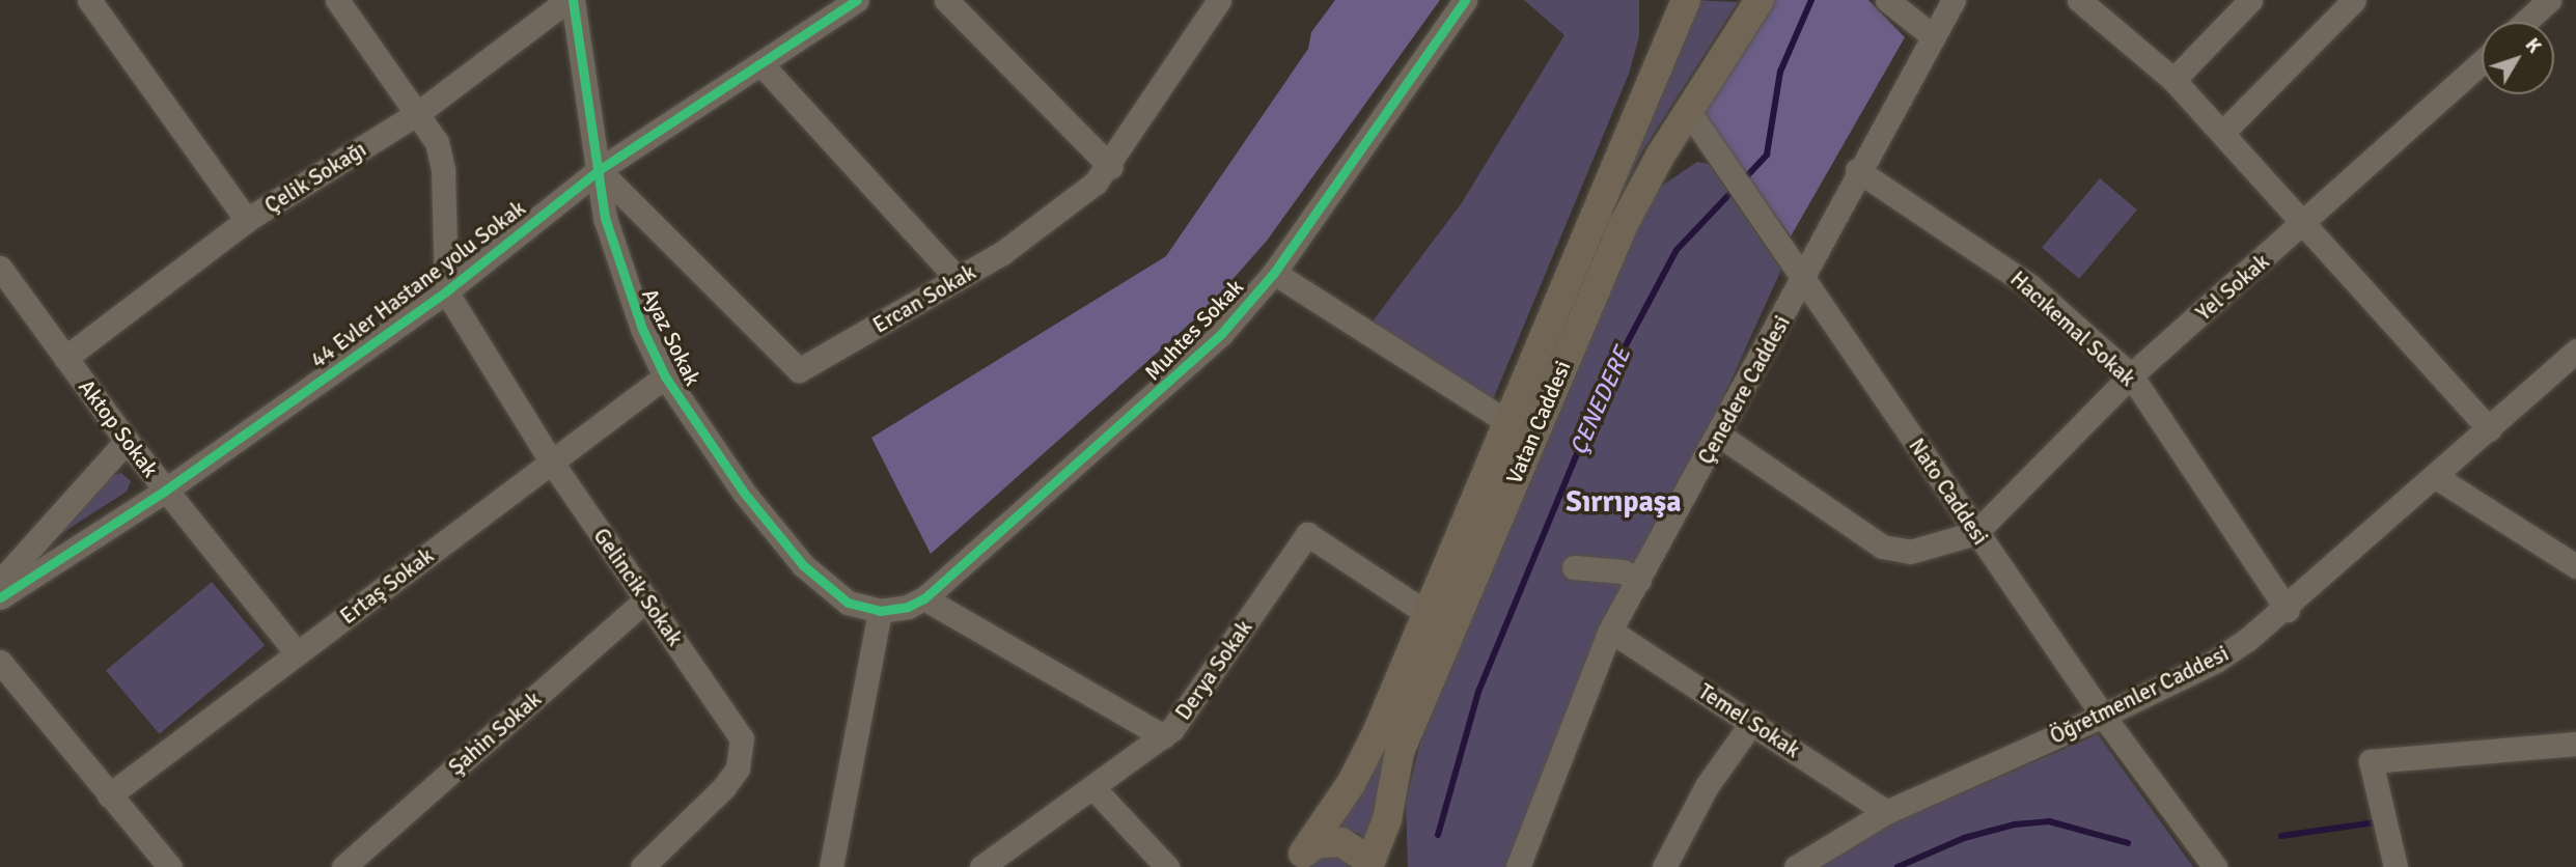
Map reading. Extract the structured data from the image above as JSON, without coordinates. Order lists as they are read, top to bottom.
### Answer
{
  "streets": {
    "main road": ["Vatan Caddesi"],
    "street": [
      "Çelik Sokağı",
      "44 Evler Hastane yolu Sokak",
      "Yel Sokak",
      "Ercan Sokak",
      "Hacıkemal Sokak",
      "Muhtes Sokak",
      "Ayaz Sokak",
      "Çenedere Caddesi",
      "Aktop Sokak",
      "Nato Caddesi",
      "Ertaş Sokak",
      "Gelincik Sokak",
      "Derya Sokak",
      "Öğretmenler Caddesi",
      "Temel Sokak",
      "Şahin Sokak"
    ]
  },
  "crossings": [
    ["Çelik Sokağı", "Ayaz Sokak"],
    ["Çelik Sokağı", "Aktop Sokak"],
    ["44 Evler Hastane yolu Sokak", "Ercan Sokak"],
    ["44 Evler Hastane yolu Sokak", "Ayaz Sokak"],
    ["44 Evler Hastane yolu Sokak", "Aktop Sokak"],
    ["44 Evler Hastane yolu Sokak", "Gelincik Sokak"],
    ["Yel Sokak", "Hacıkemal Sokak"],
    ["Yel Sokak", "Nato Caddesi"],
    ["Ercan Sokak", "Ayaz Sokak"],
    ["Hacıkemal Sokak", "Çenedere Caddesi"],
    ["Hacıkemal Sokak", "Öğretmenler Caddesi"],
    ["Muhtes Sokak", "Ayaz Sokak"],
    ["Ayaz Sokak", "Ertaş Sokak"],
    ["Çenedere Caddesi", "Nato Caddesi"],
    ["Çenedere Caddesi", "Temel Sokak"],
    ["Vatan Caddesi", "Nato Caddesi"],
    ["Vatan Caddesi", "Derya Sokak"],
    ["Aktop Sokak", "Ertaş Sokak"],
    ["Nato Caddesi", "Öğretmenler Caddesi"],
    ["Ertaş Sokak", "Gelincik Sokak"],
    ["Gelincik Sokak", "Şahin Sokak"],
    ["Öğretmenler Caddesi", "Temel Sokak"]
  ],
  "districts": ["Sırrıpaşa"],
  "water": ["ÇENEDERE"],
  "north": "top right"
}
